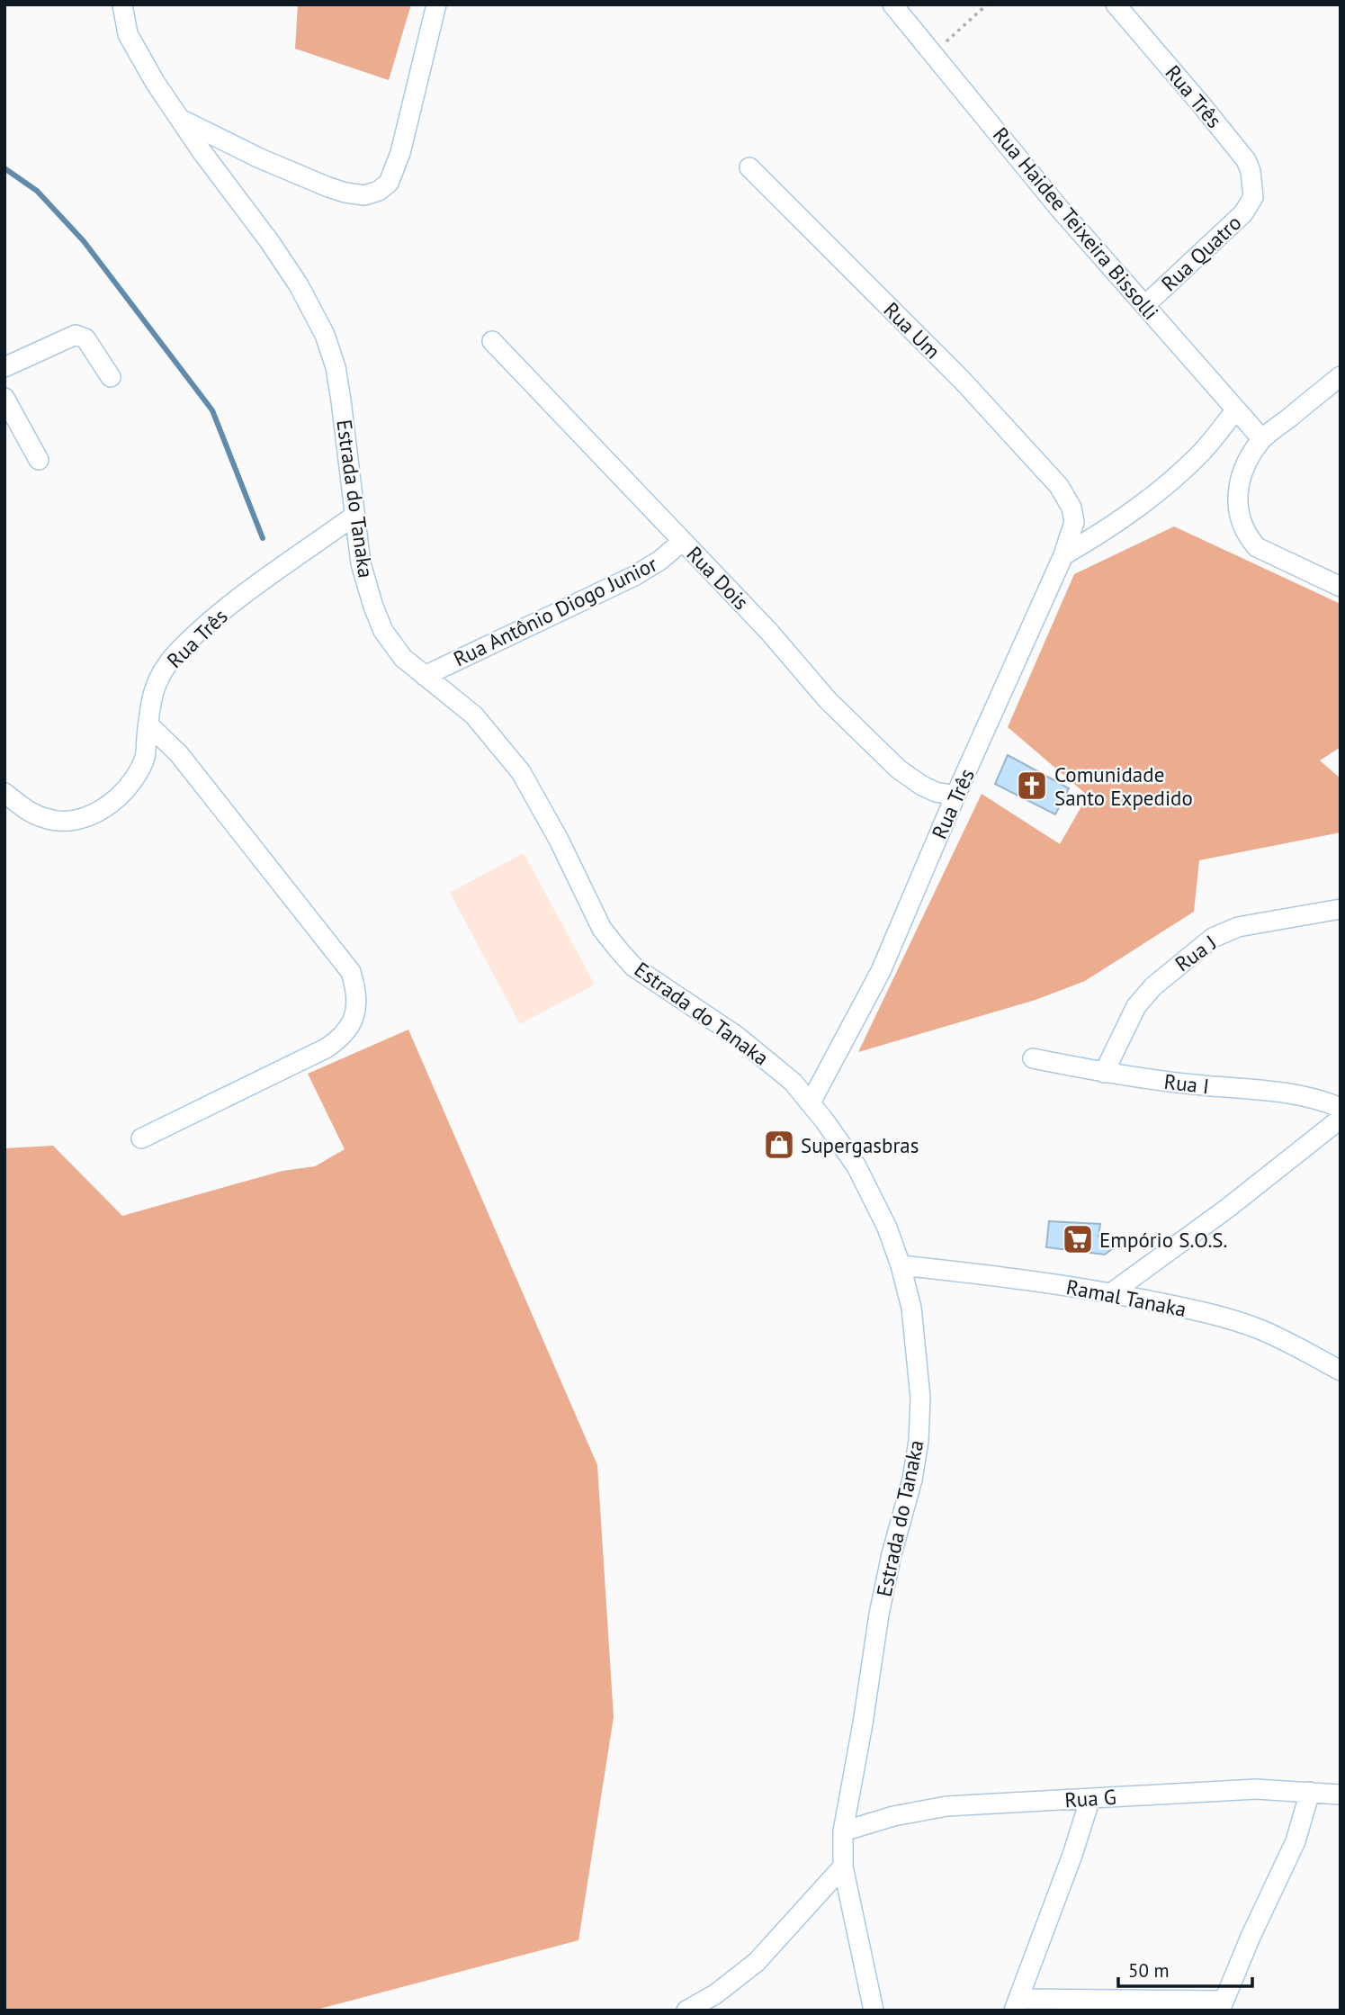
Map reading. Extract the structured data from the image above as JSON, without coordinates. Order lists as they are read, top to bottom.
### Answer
{
  "streets": {
    "street": [
      "Rua Três",
      "Rua Haidee Teixeira Bissolli",
      "Rua Quatro",
      "Rua Um",
      "Estrada do Tanaka",
      "Rua Dois",
      "Rua Antônio Diogo Junior",
      "Rua J",
      "Rua I",
      "Ramal Tanaka",
      "Rua G"
    ]
  },
  "crossings": [
    ["Rua Três", "Rua Quatro"],
    ["Rua Três", "Rua Um"],
    ["Rua Três", "Estrada do Tanaka"],
    ["Rua Três", "Rua Dois"],
    ["Rua Haidee Teixeira Bissolli", "Rua Quatro"],
    ["Estrada do Tanaka", "Rua Antônio Diogo Junior"],
    ["Estrada do Tanaka", "Ramal Tanaka"],
    ["Estrada do Tanaka", "Rua G"],
    ["Rua Dois", "Rua Antônio Diogo Junior"],
    ["Rua J", "Rua I"]
  ],
  "places": {
    "church": ["Comunidade Santo Expedido"],
    "shop": ["Supergasbras"],
    "supermarket": ["Empório S.O.S."]
  },
  "scale_bar": "50 m"
}
